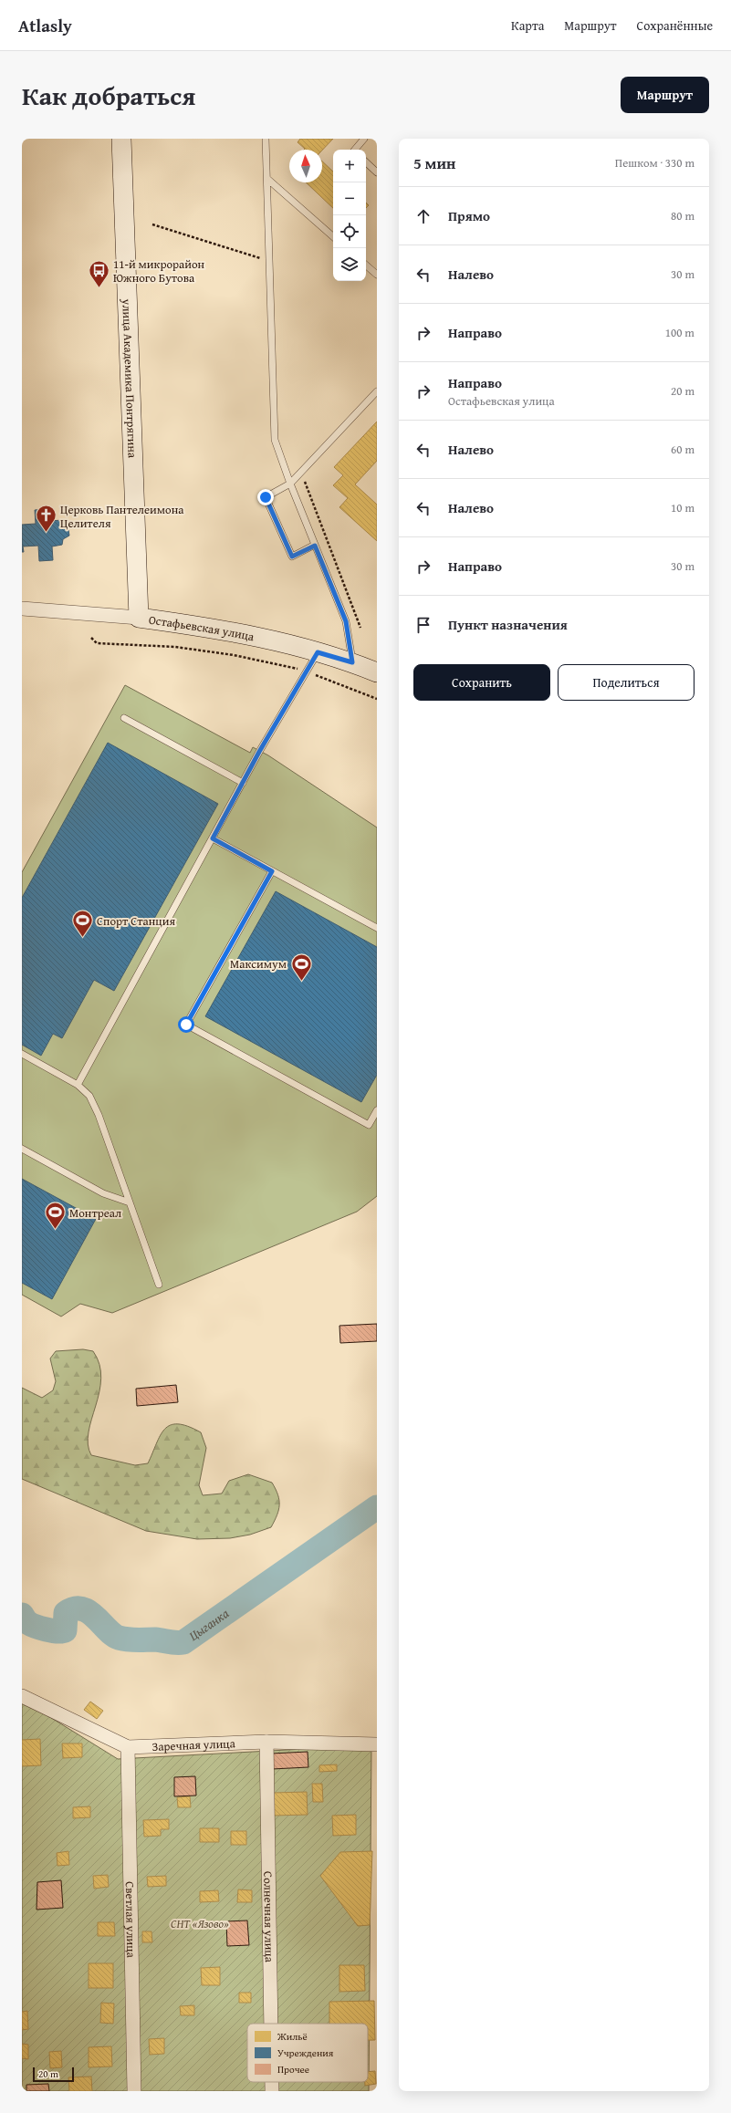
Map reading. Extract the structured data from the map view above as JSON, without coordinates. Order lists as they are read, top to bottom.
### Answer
{
  "streets": {
    "street": [
      "улица Академика Понтрягина",
      "Остафьевская улица",
      "Заречная улица",
      "Солнечная улица",
      "Светлая улица"
    ]
  },
  "crossings": [
    ["улица Академика Понтрягина", "Остафьевская улица"],
    ["Заречная улица", "Солнечная улица"],
    ["Заречная улица", "Светлая улица"]
  ],
  "water": ["Цыганка"],
  "parks": ["СНТ «Язово»"],
  "places": {
    "bus stop": ["11-й микрорайон Южного Бутова"],
    "church": ["Церковь Пантелеимона Целителя"],
    "sports": ["Спорт Станция", "Максимум", "Монтреал"]
  },
  "legend": ["Жильё", "Учреждения", "Прочее"],
  "scale_bar": "20 m",
  "north": "top",
  "page": {
    "header": "Atlasly",
    "nav": ["Карта", "Маршрут", "Сохранённые"],
    "title": "Как добраться",
    "buttons": [
      "Маршрут",
      ["Сохранить", "Поделиться"]
    ],
    "heading": ["5 мин", "Пешком · 330 m"],
    "map_buttons": ["+", "−"],
    "list": [
      ["Прямо", "80 m"],
      ["Налево", "30 m"],
      ["Направо", "100 m"],
      ["Направо", "Остафьевская улица", "20 m"],
      ["Налево", "60 m"],
      ["Налево", "10 m"],
      ["Направо", "30 m"],
      "Пункт назначения"
    ],
    "scale": "20 m"
  }
}
